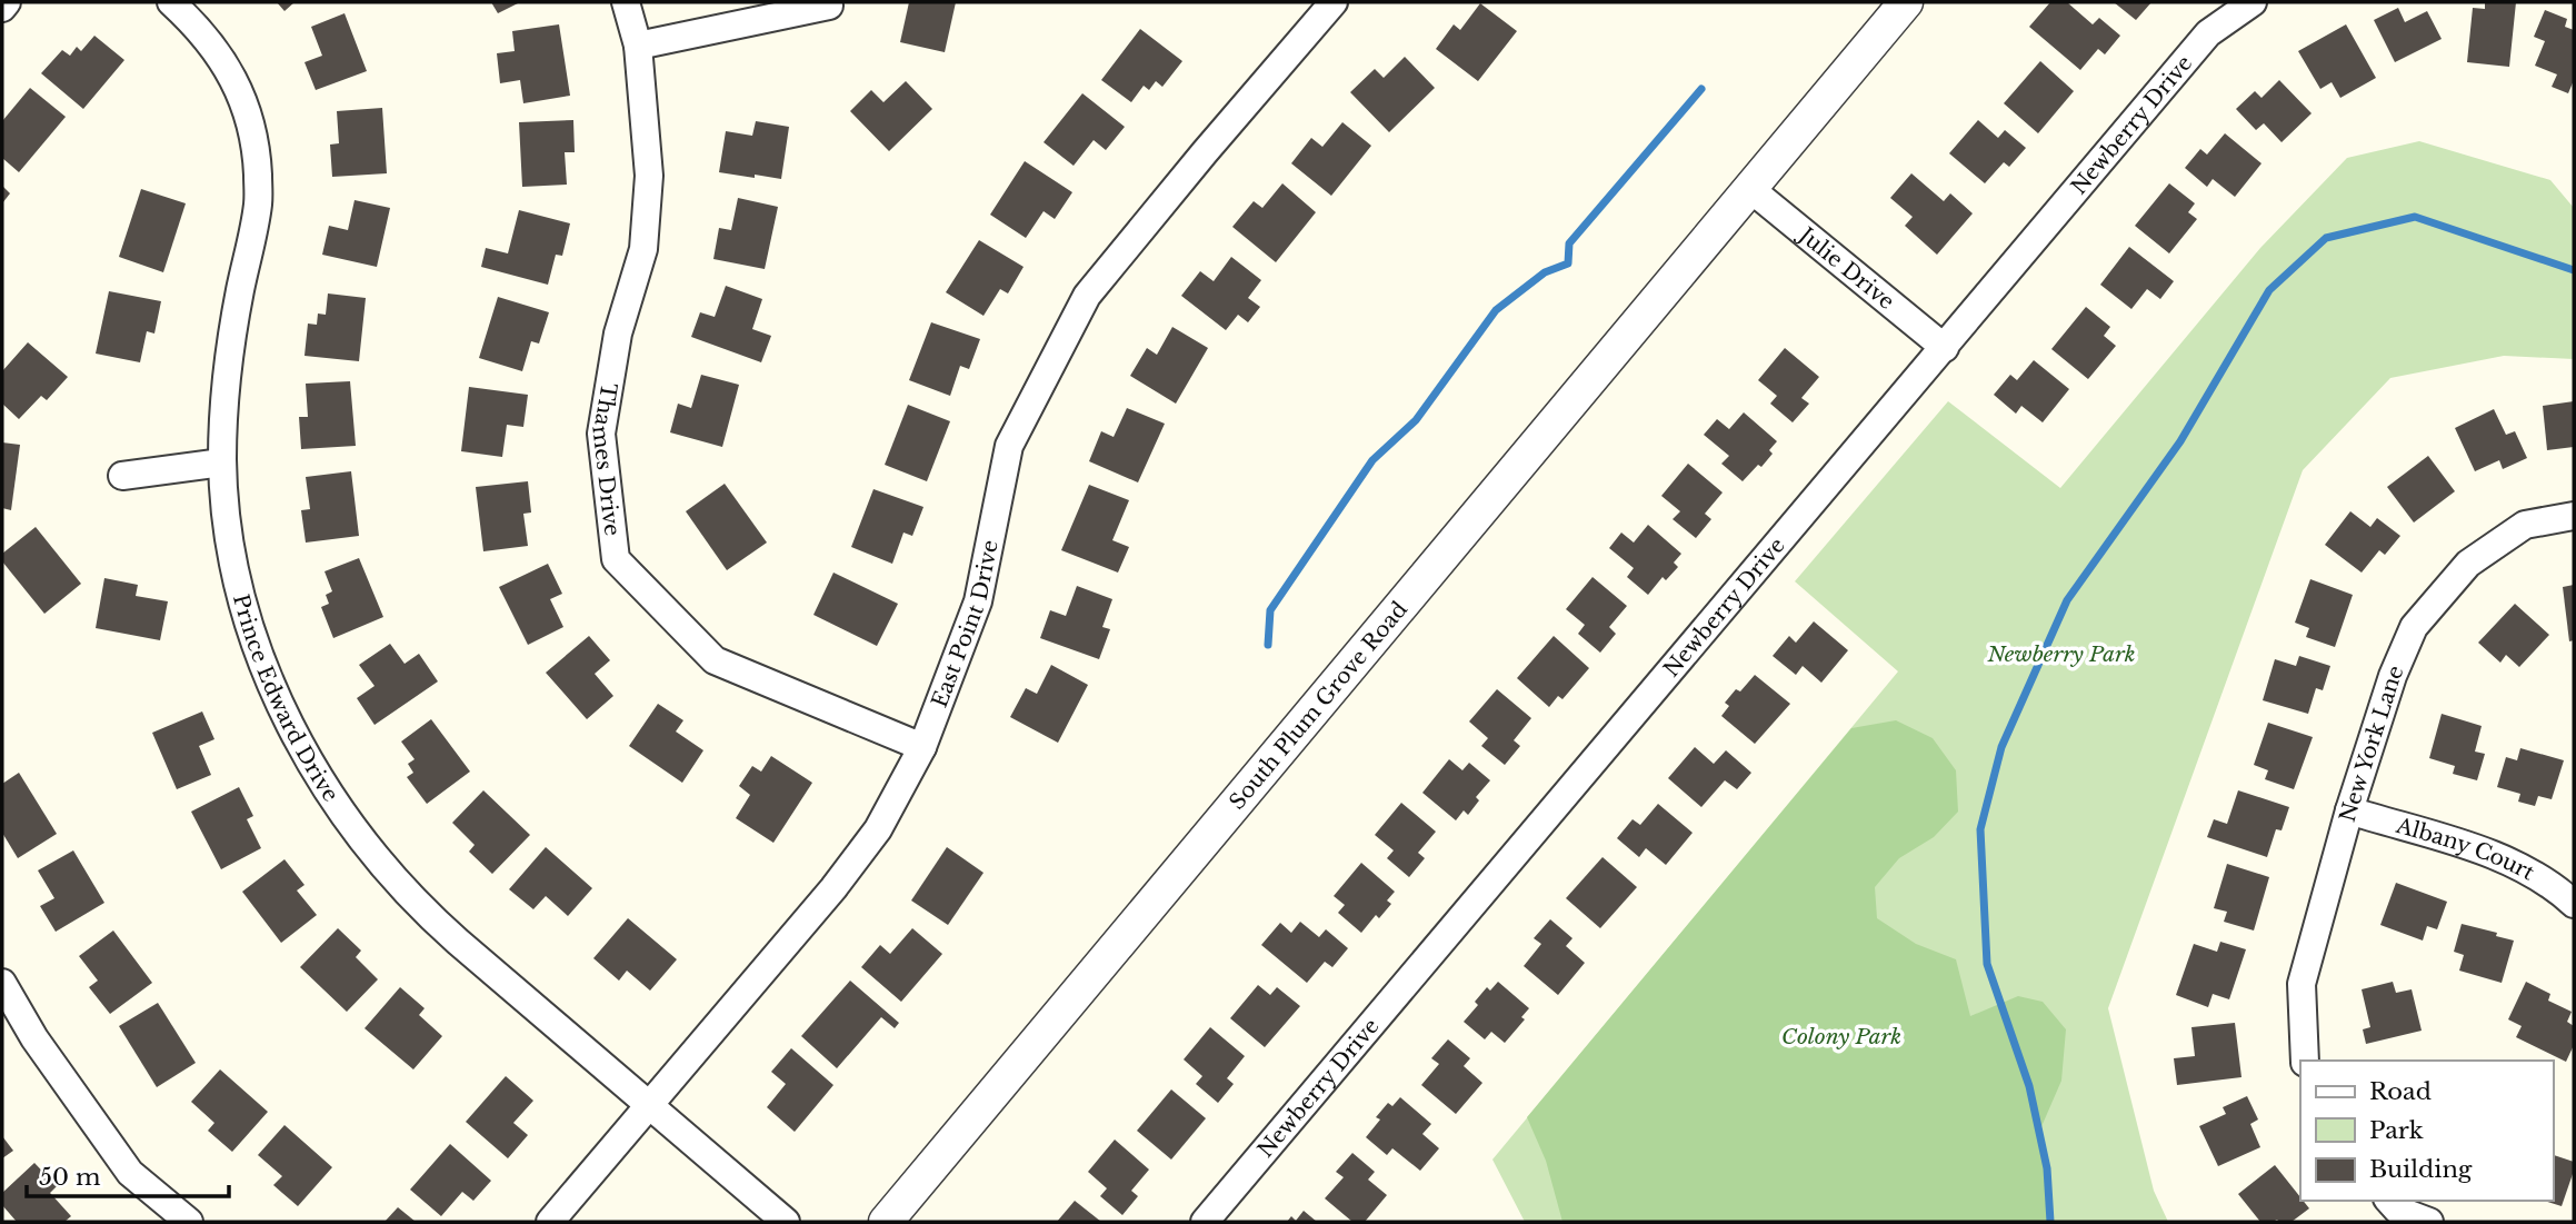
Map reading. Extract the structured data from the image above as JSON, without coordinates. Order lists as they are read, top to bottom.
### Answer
{
  "streets": {
    "street": [
      "Newberry Drive",
      "Julie Drive",
      "Thames Drive",
      "East Point Drive",
      "Prince Edward Drive",
      "South Plum Grove Road",
      "New York Lane",
      "Albany Court"
    ]
  },
  "crossings": [
    ["Newberry Drive", "Julie Drive"],
    ["Julie Drive", "South Plum Grove Road"],
    ["Thames Drive", "East Point Drive"],
    ["East Point Drive", "Prince Edward Drive"],
    ["New York Lane", "Albany Court"]
  ],
  "parks": ["Newberry Park", "Colony Park"],
  "legend": ["Road", "Park", "Building"],
  "scale_bar": "50 m"
}
